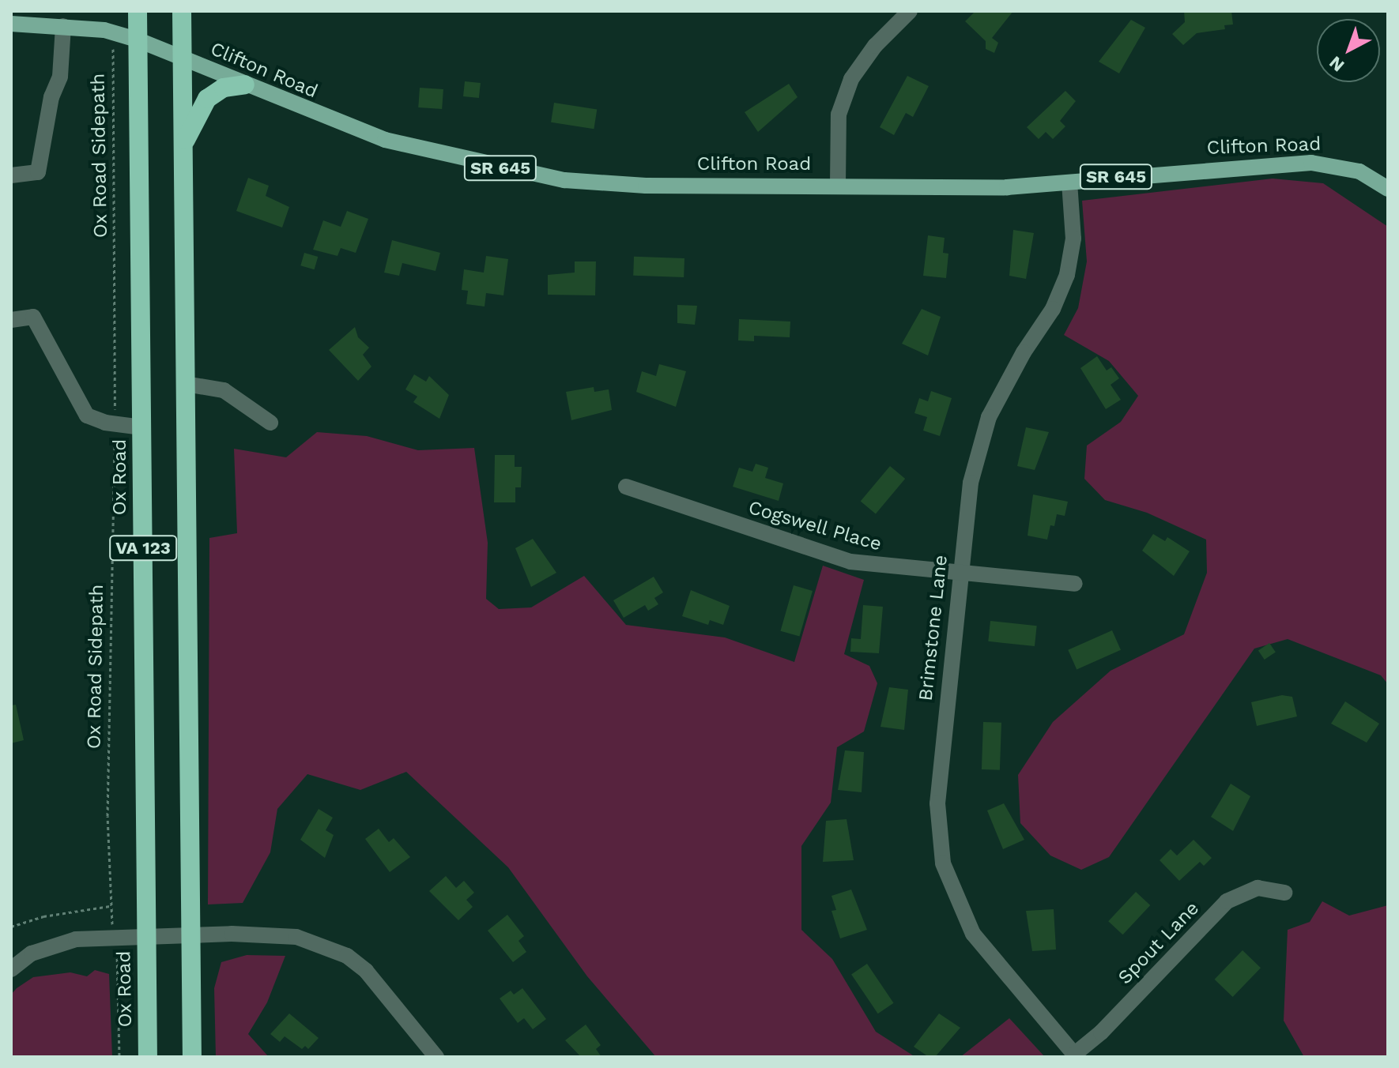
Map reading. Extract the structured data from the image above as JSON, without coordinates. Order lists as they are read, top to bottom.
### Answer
{
  "streets": {
    "highway": ["Ox Road", "VA 123"],
    "main road": ["Clifton Road", "SR 645"],
    "street": ["Cogswell Place", "Brimstone Lane", "Spout Lane"],
    "path": ["Ox Road Sidepath"]
  },
  "crossings": [
    ["Clifton Road", "SR 645"],
    ["Clifton Road", "Ox Road"],
    ["Clifton Road", "VA 123"],
    ["Clifton Road", "Brimstone Lane"],
    ["Ox Road Sidepath", "SR 645"],
    ["SR 645", "Ox Road"],
    ["Cogswell Place", "Brimstone Lane"],
    ["Brimstone Lane", "Spout Lane"]
  ],
  "north": "bottom left"
}
